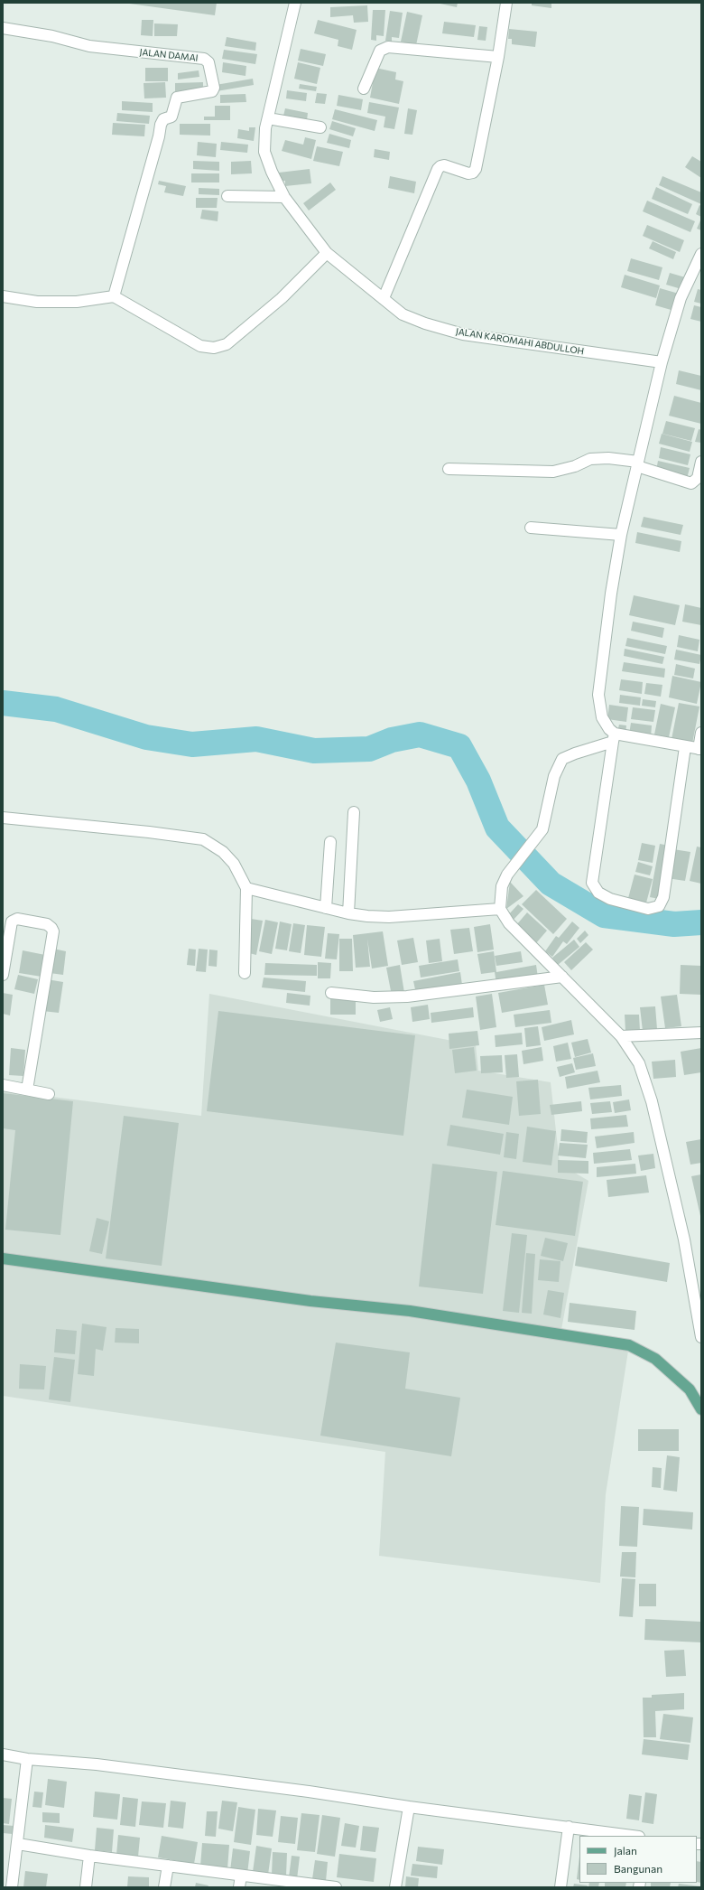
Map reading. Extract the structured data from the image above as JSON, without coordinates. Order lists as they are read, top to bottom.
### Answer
{
  "streets": {
    "street": ["JALAN DAMAI", "JALAN KAROMAHI ABDULLOH"]
  },
  "legend": ["Jalan", "Bangunan"]
}
